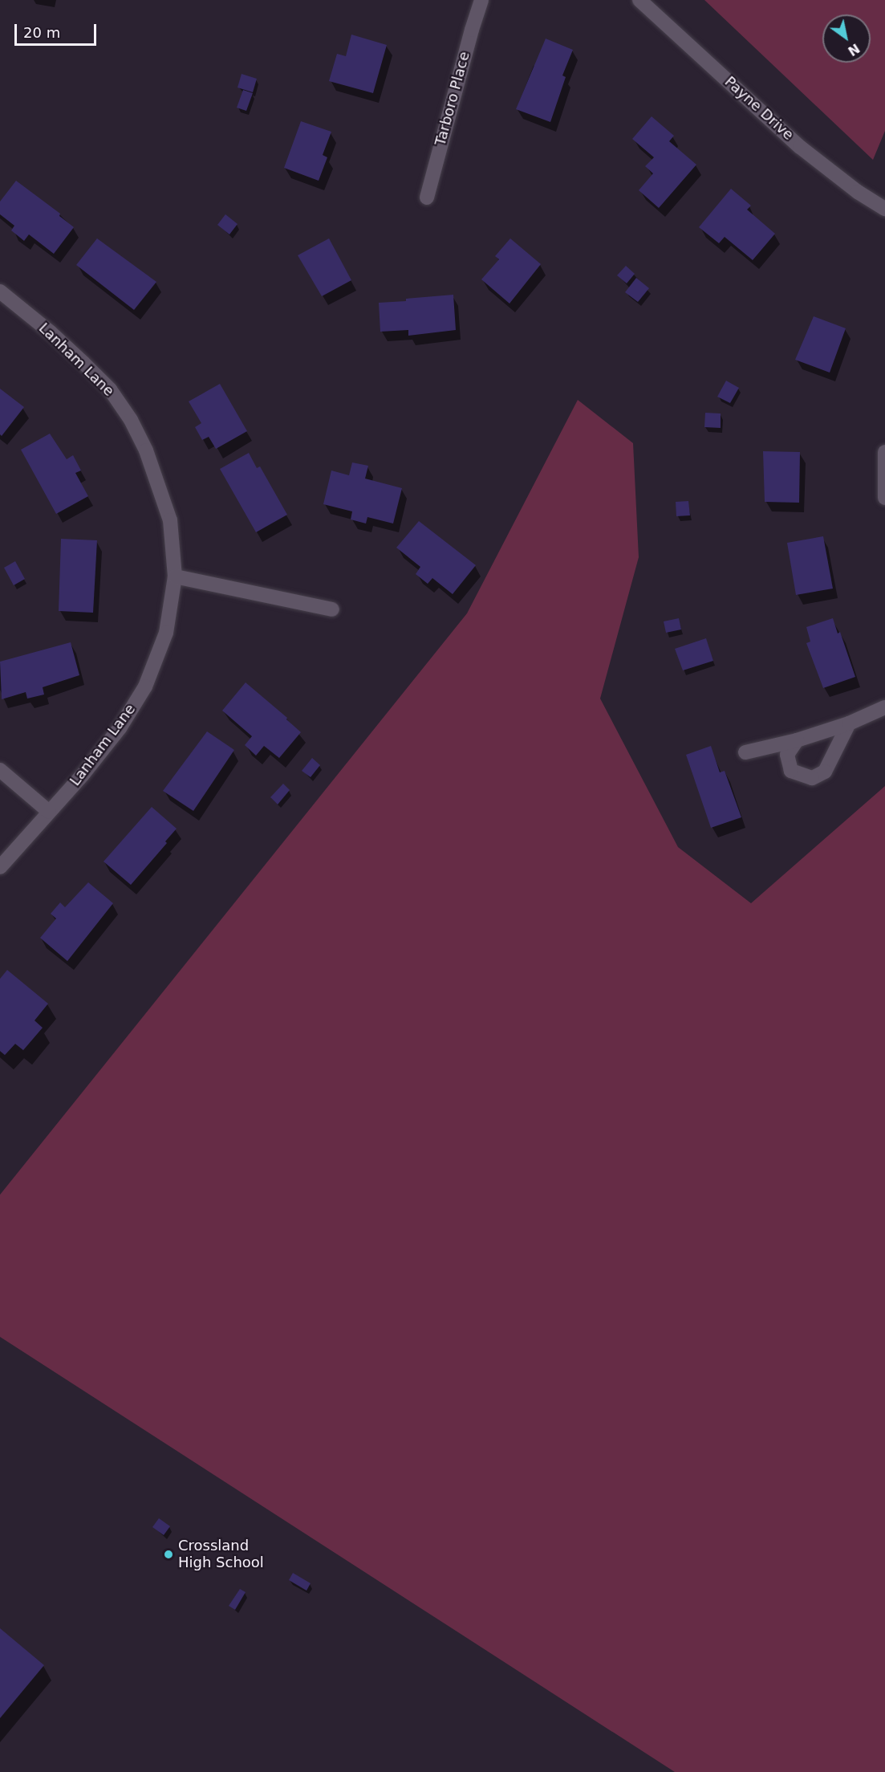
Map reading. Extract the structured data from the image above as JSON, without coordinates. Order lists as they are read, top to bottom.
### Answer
{
  "streets": {
    "street": ["Tarboro Place", "Payne Drive", "Lanham Lane"]
  },
  "places": ["Crossland High School"],
  "scale_bar": "20 m",
  "north": "bottom right"
}
